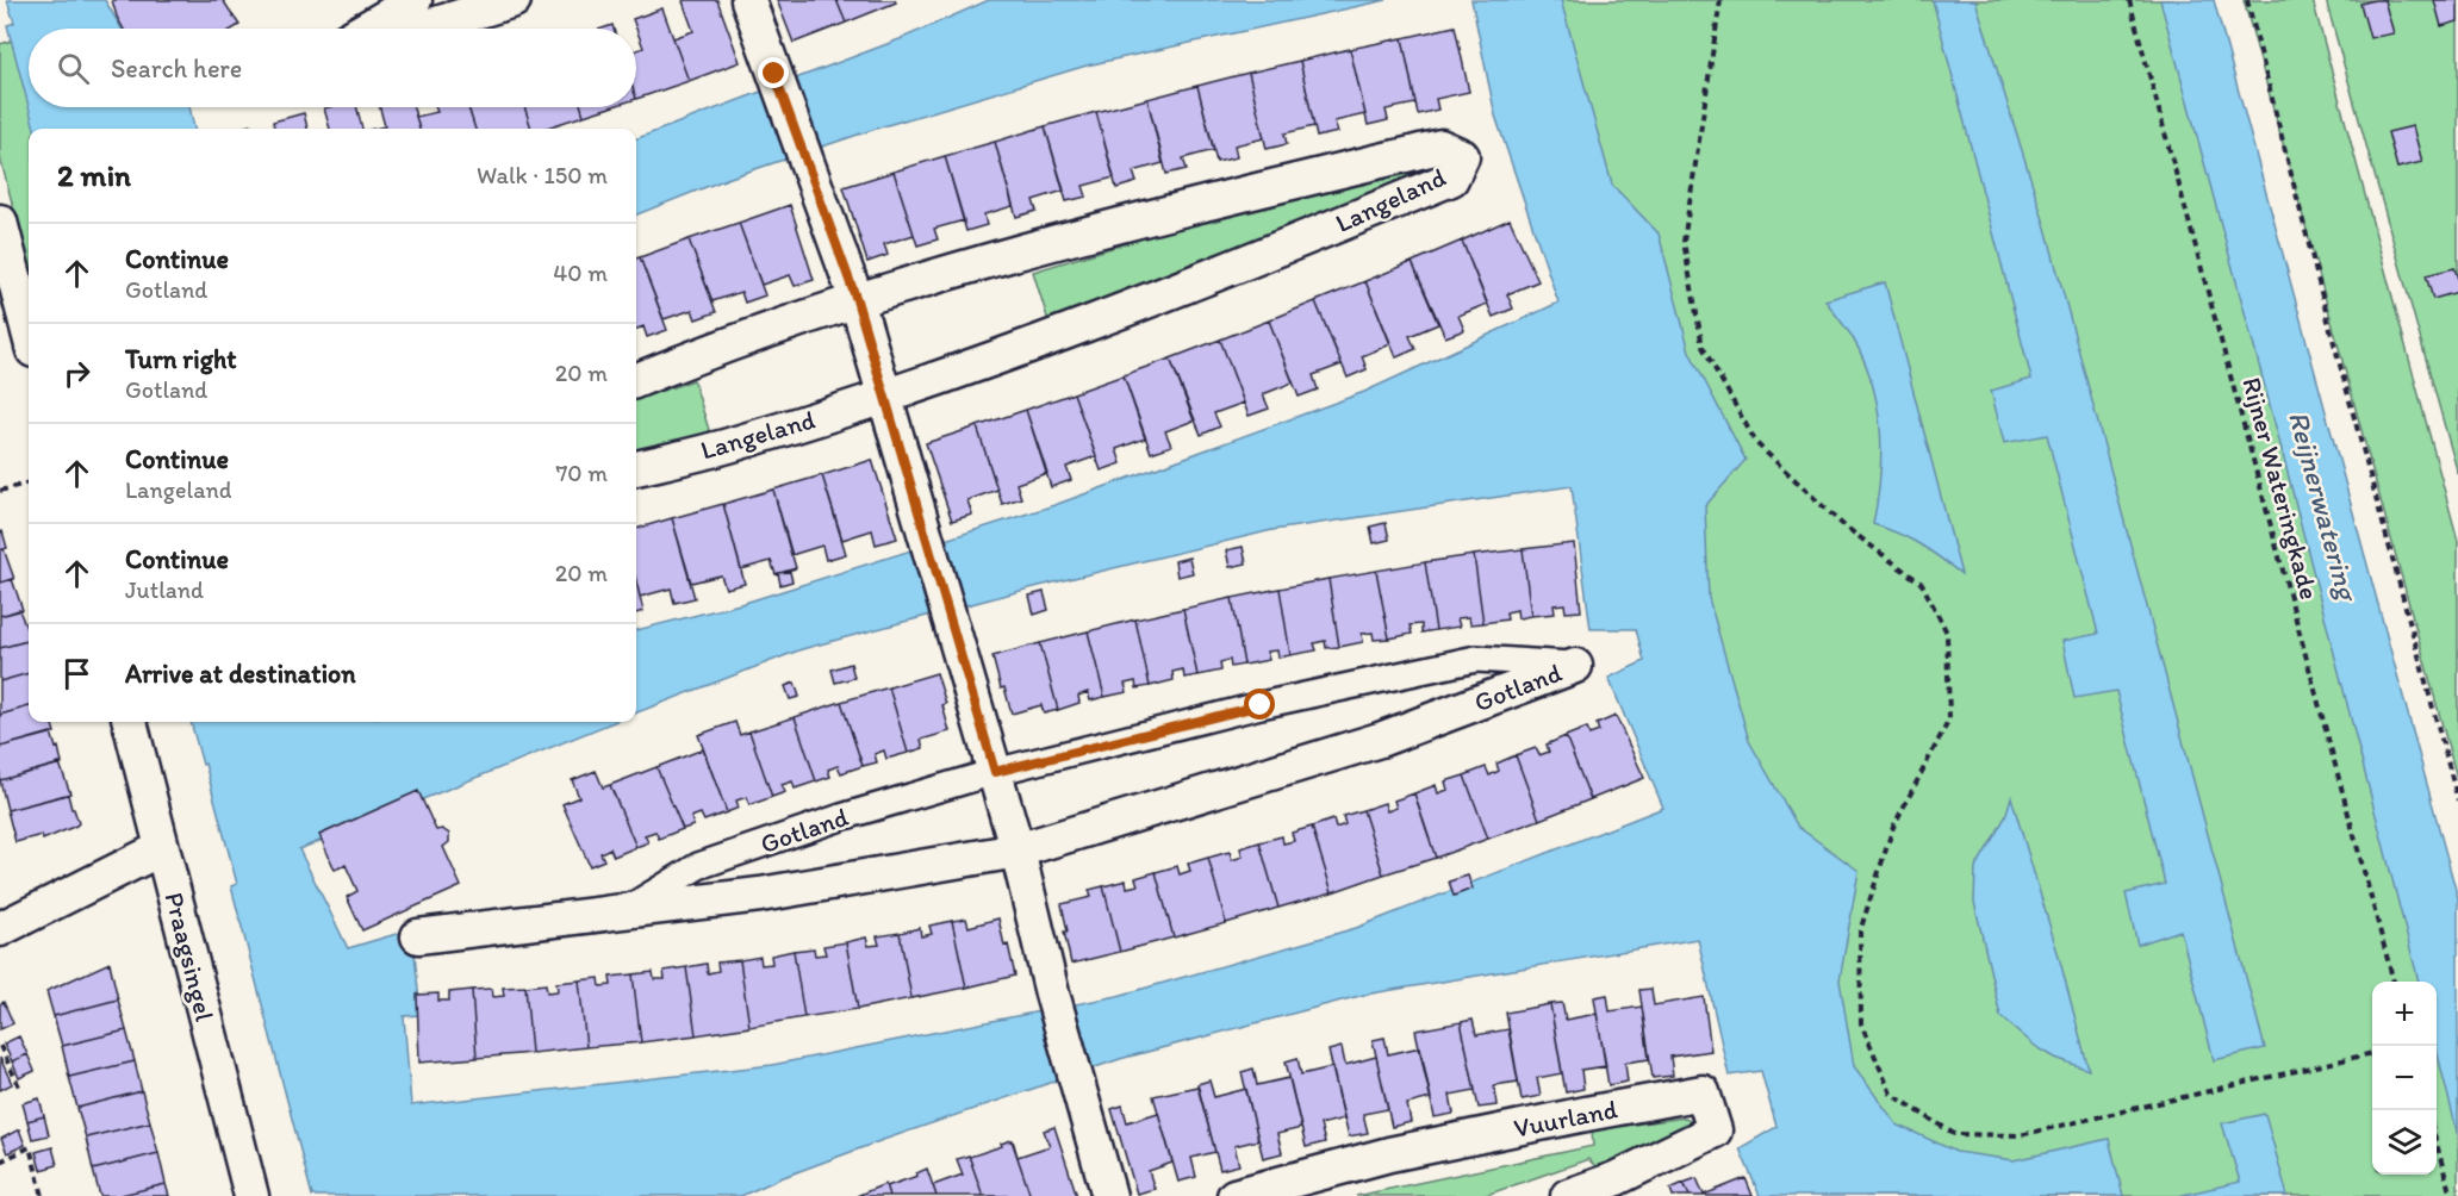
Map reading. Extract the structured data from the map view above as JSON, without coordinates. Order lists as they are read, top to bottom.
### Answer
{
  "streets": {
    "street": [
      "Langeland",
      "Gotland",
      "Praagsingel",
      "Vuurland"
    ],
    "path": ["Rijner Wateringkade"]
  },
  "water": ["Reijnerwatering"],
  "page": {
    "search": "Search here",
    "heading": ["2 min", "Walk · 150 m"],
    "list": [
      ["Continue", "Gotland", "40 m"],
      ["Turn right", "Gotland", "20 m"],
      ["Continue", "Langeland", "70 m"],
      ["Continue", "Jutland", "20 m"],
      "Arrive at destination"
    ],
    "map_buttons": ["+", "−"]
  }
}
